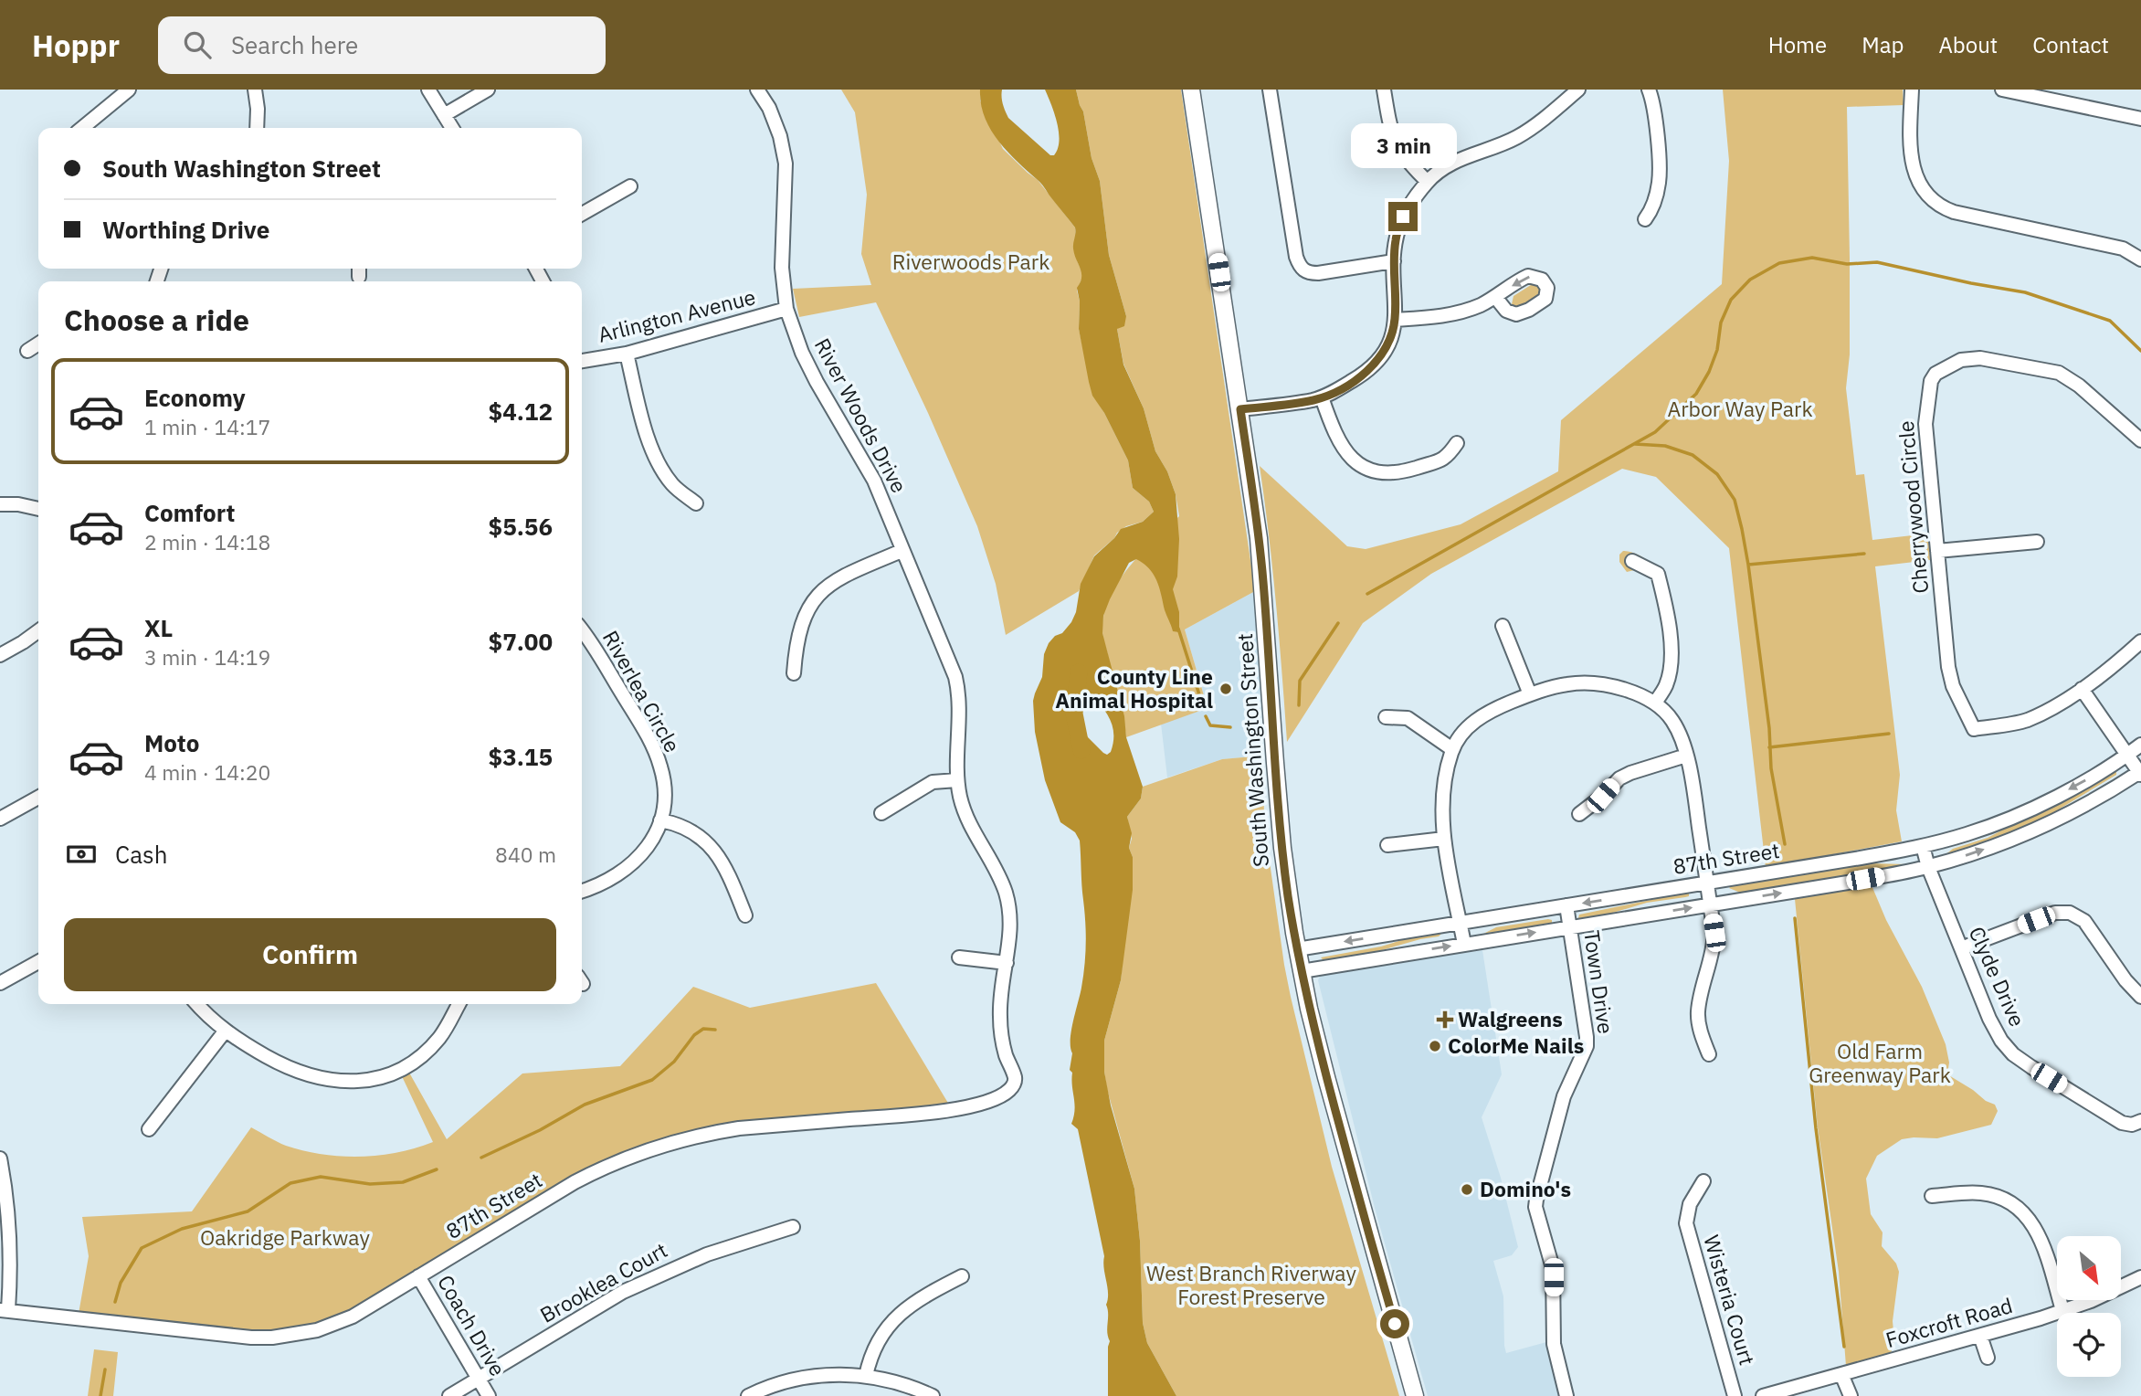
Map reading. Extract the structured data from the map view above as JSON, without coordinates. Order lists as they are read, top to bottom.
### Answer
{
  "streets": {
    "main road": ["South Washington Street"],
    "street": [
      "Arlington Avenue",
      "River Woods Drive",
      "Cherrywood Circle",
      "Riverlea Circle",
      "87th Street",
      "Clyde Drive",
      "Town Drive",
      "Brooklea Court",
      "Wisteria Court",
      "Foxcroft Road",
      "Coach Drive"
    ]
  },
  "crossings": [
    ["Arlington Avenue", "River Woods Drive"],
    ["River Woods Drive", "87th Street"],
    ["South Washington Street", "87th Street"],
    ["87th Street", "Clyde Drive"],
    ["87th Street", "Town Drive"],
    ["87th Street", "Coach Drive"],
    ["Brooklea Court", "Coach Drive"]
  ],
  "parks": [
    "Riverwoods Park",
    "Arbor Way Park",
    "Old Farm Greenway Park",
    "Oakridge Parkway",
    "West Branch Riverway Forest Preserve"
  ],
  "places": {
    "other": ["County Line Animal Hospital", "ColorMe Nails", "Domino's"],
    "health": ["Walgreens"]
  },
  "north": "bottom right",
  "page": {
    "header": "Hoppr",
    "search": "Search here",
    "nav": [
      "Home",
      "Map",
      "About",
      "Contact"
    ],
    "bubble": "3 min",
    "banner": ["South Washington Street", "Worthing Drive"],
    "heading": "Choose a ride",
    "list": [
      {
        "name": "Economy",
        "note": "1 min · 14:17",
        "value": "$4.12"
      },
      {
        "name": "Comfort",
        "note": "2 min · 14:18",
        "value": "$5.56"
      },
      {
        "name": "XL",
        "note": "3 min · 14:19",
        "value": "$7.00"
      },
      {
        "name": "Moto",
        "note": "4 min · 14:20",
        "value": "$3.15"
      }
    ],
    "pay": ["Cash", "840 m"],
    "buttons": "Confirm"
  }
}
